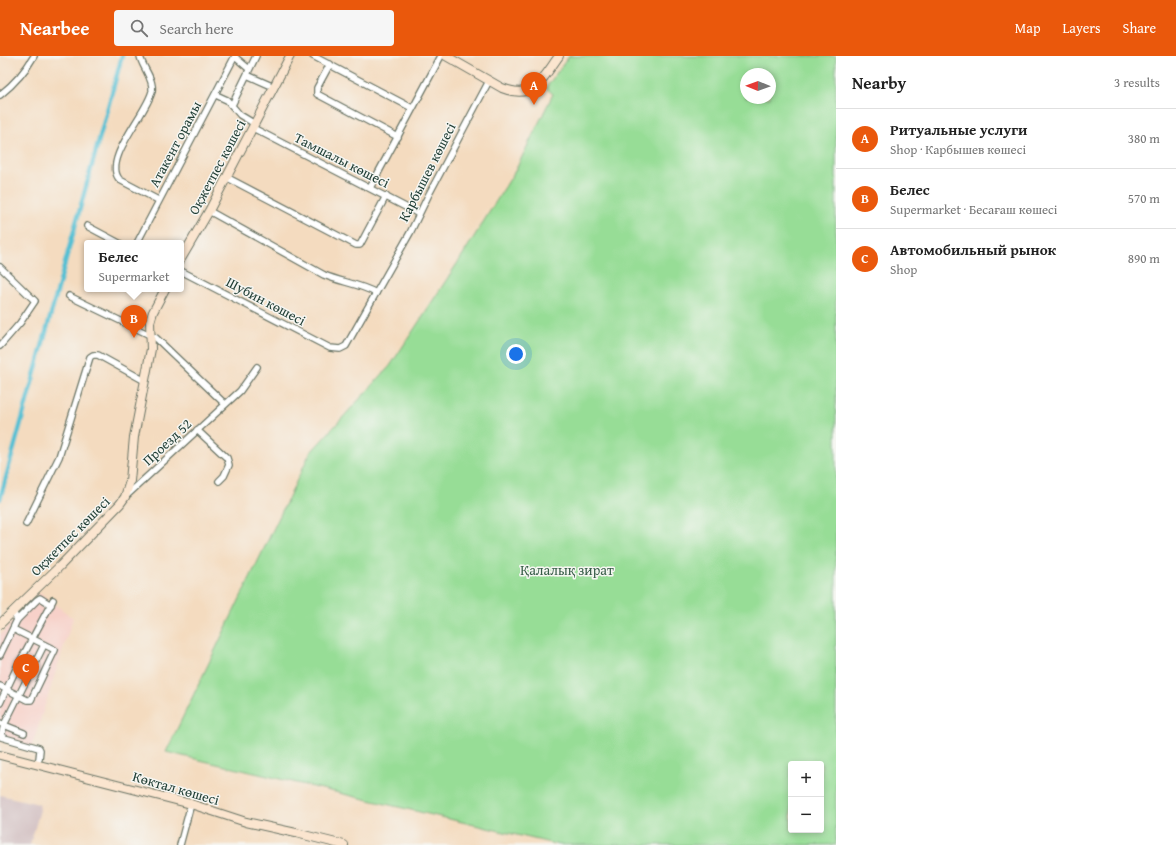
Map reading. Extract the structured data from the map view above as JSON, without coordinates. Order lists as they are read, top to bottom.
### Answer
{
  "streets": {
    "street": [
      "Атакент орамы",
      "Тамшалы көшесі",
      "Оқжетпес көшесі",
      "Карбышев көшесі",
      "Шубин көшесі",
      "Проезд 52",
      "Көктал көшесі"
    ]
  },
  "crossings": [
    ["Атакент орамы", "Тамшалы көшесі"],
    ["Тамшалы көшесі", "Оқжетпес көшесі"],
    ["Тамшалы көшесі", "Карбышев көшесі"],
    ["Оқжетпес көшесі", "Проезд 52"],
    ["Карбышев көшесі", "Шубин көшесі"]
  ],
  "parks": ["Қалалық зират"],
  "north": "left",
  "page": {
    "header": "Nearbee",
    "search": "Search here",
    "nav": ["Map", "Layers", "Share"],
    "heading": ["Nearby", "3 results"],
    "pins": ["A", "B", "C"],
    "list": [
      {
        "mark": "A",
        "name": "Ритуальные услуги",
        "note": "Shop · Карбышев көшесі",
        "value": "380 m"
      },
      {
        "mark": "B",
        "name": "Белес",
        "note": "Supermarket · Бесағаш көшесі",
        "value": "570 m"
      },
      {
        "mark": "C",
        "name": "Автомобильный рынок",
        "note": "Shop",
        "value": "890 m"
      }
    ],
    "popup": ["Белес", "Supermarket"],
    "map_buttons": ["+", "−"]
  }
}
